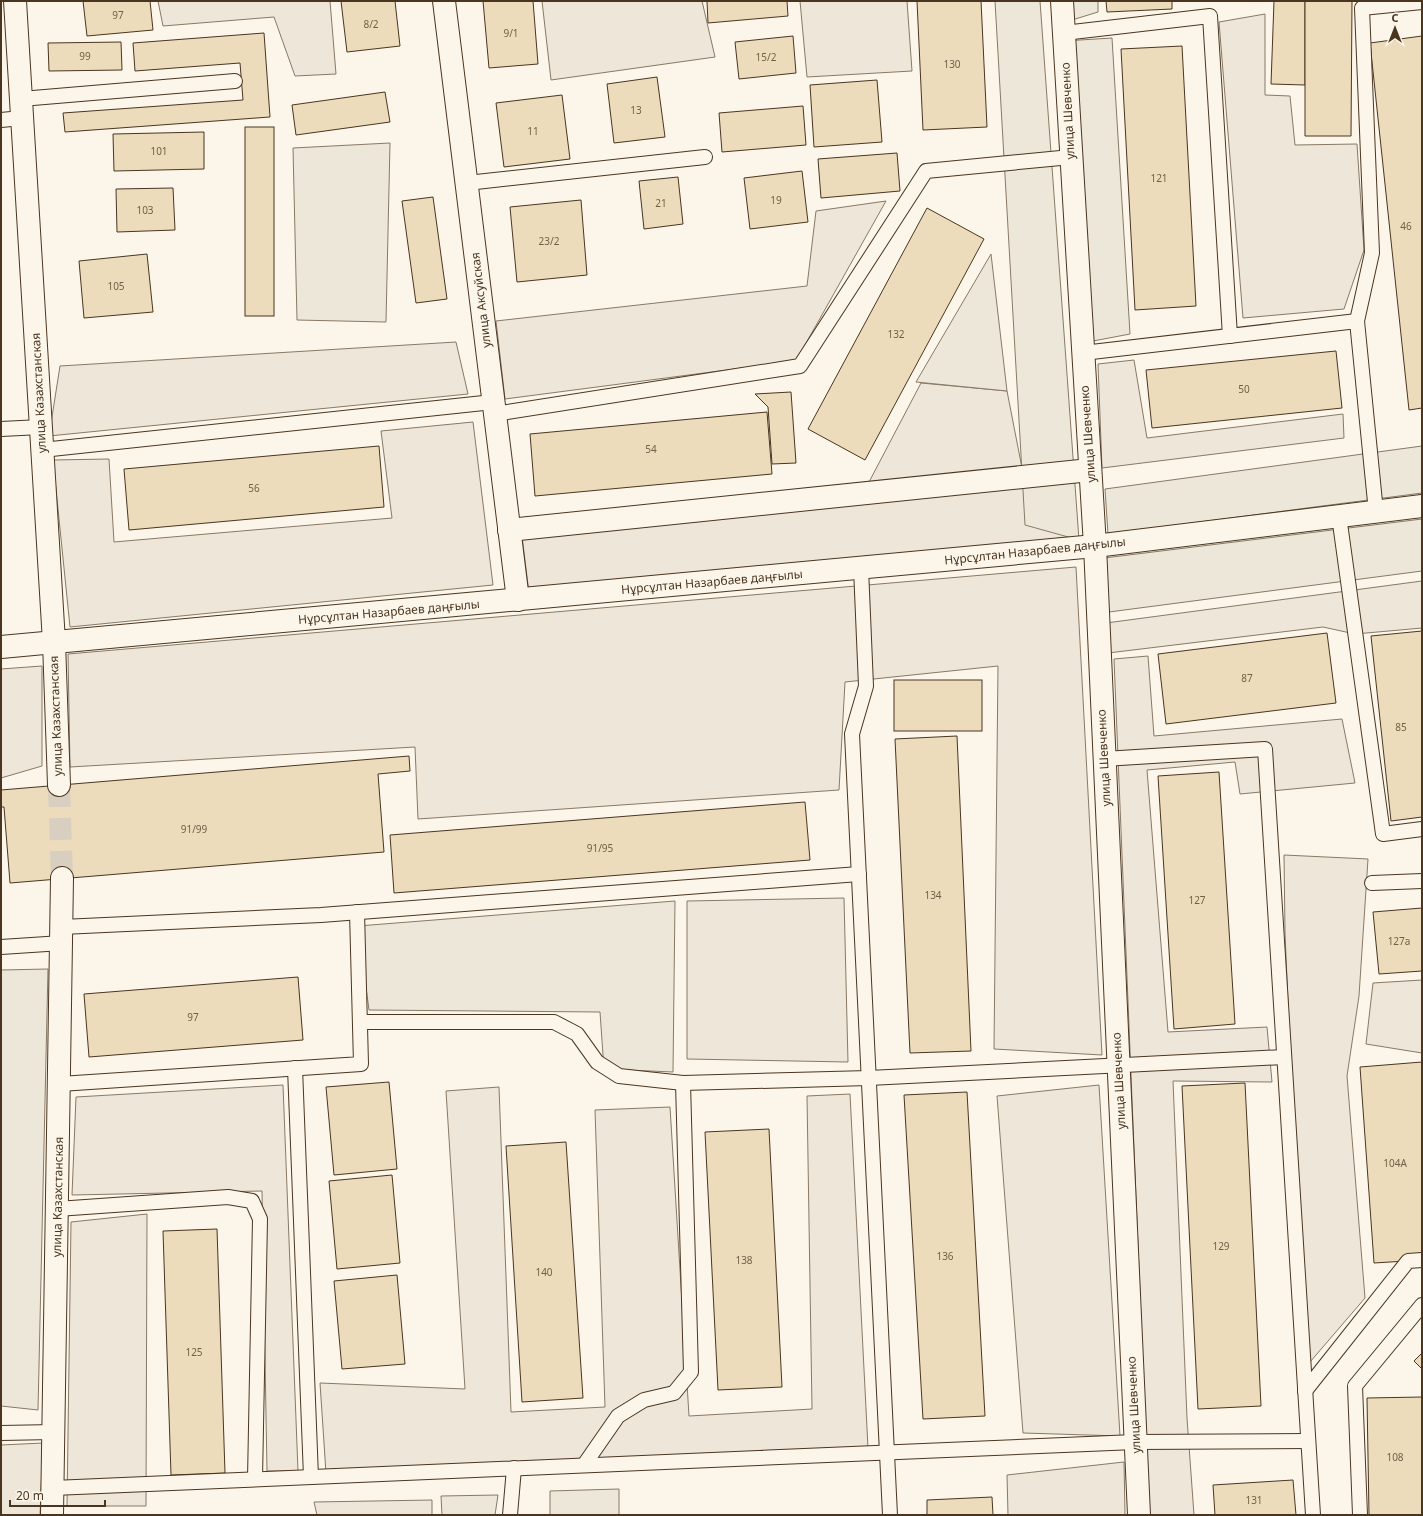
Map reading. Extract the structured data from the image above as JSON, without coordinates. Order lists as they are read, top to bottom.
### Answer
{
  "streets": {
    "street": [
      "улица Шевченко",
      "улица Аксуйская",
      "улица Казахстанская",
      "Нұрсұлтан Назарбаев даңғылы"
    ]
  },
  "crossings": [
    ["улица Шевченко", "Нұрсұлтан Назарбаев даңғылы"],
    ["улица Аксуйская", "Нұрсұлтан Назарбаев даңғылы"],
    ["улица Казахстанская", "Нұрсұлтан Назарбаев даңғылы"]
  ],
  "house_numbers": [
    "97",
    "8/2",
    "9/1",
    "99",
    "15/2",
    "130",
    "13",
    "11",
    "101",
    "121",
    "19",
    "21",
    "103",
    "46",
    "23/2",
    "105",
    "132",
    "50",
    "54",
    "56",
    "87",
    "85",
    "91/99",
    "91/95",
    "134",
    "127",
    "127а",
    "97",
    "104А",
    "129",
    "136",
    "138",
    "140",
    "125",
    "108",
    "131"
  ],
  "scale_bar": "20 m",
  "north": "top"
}
